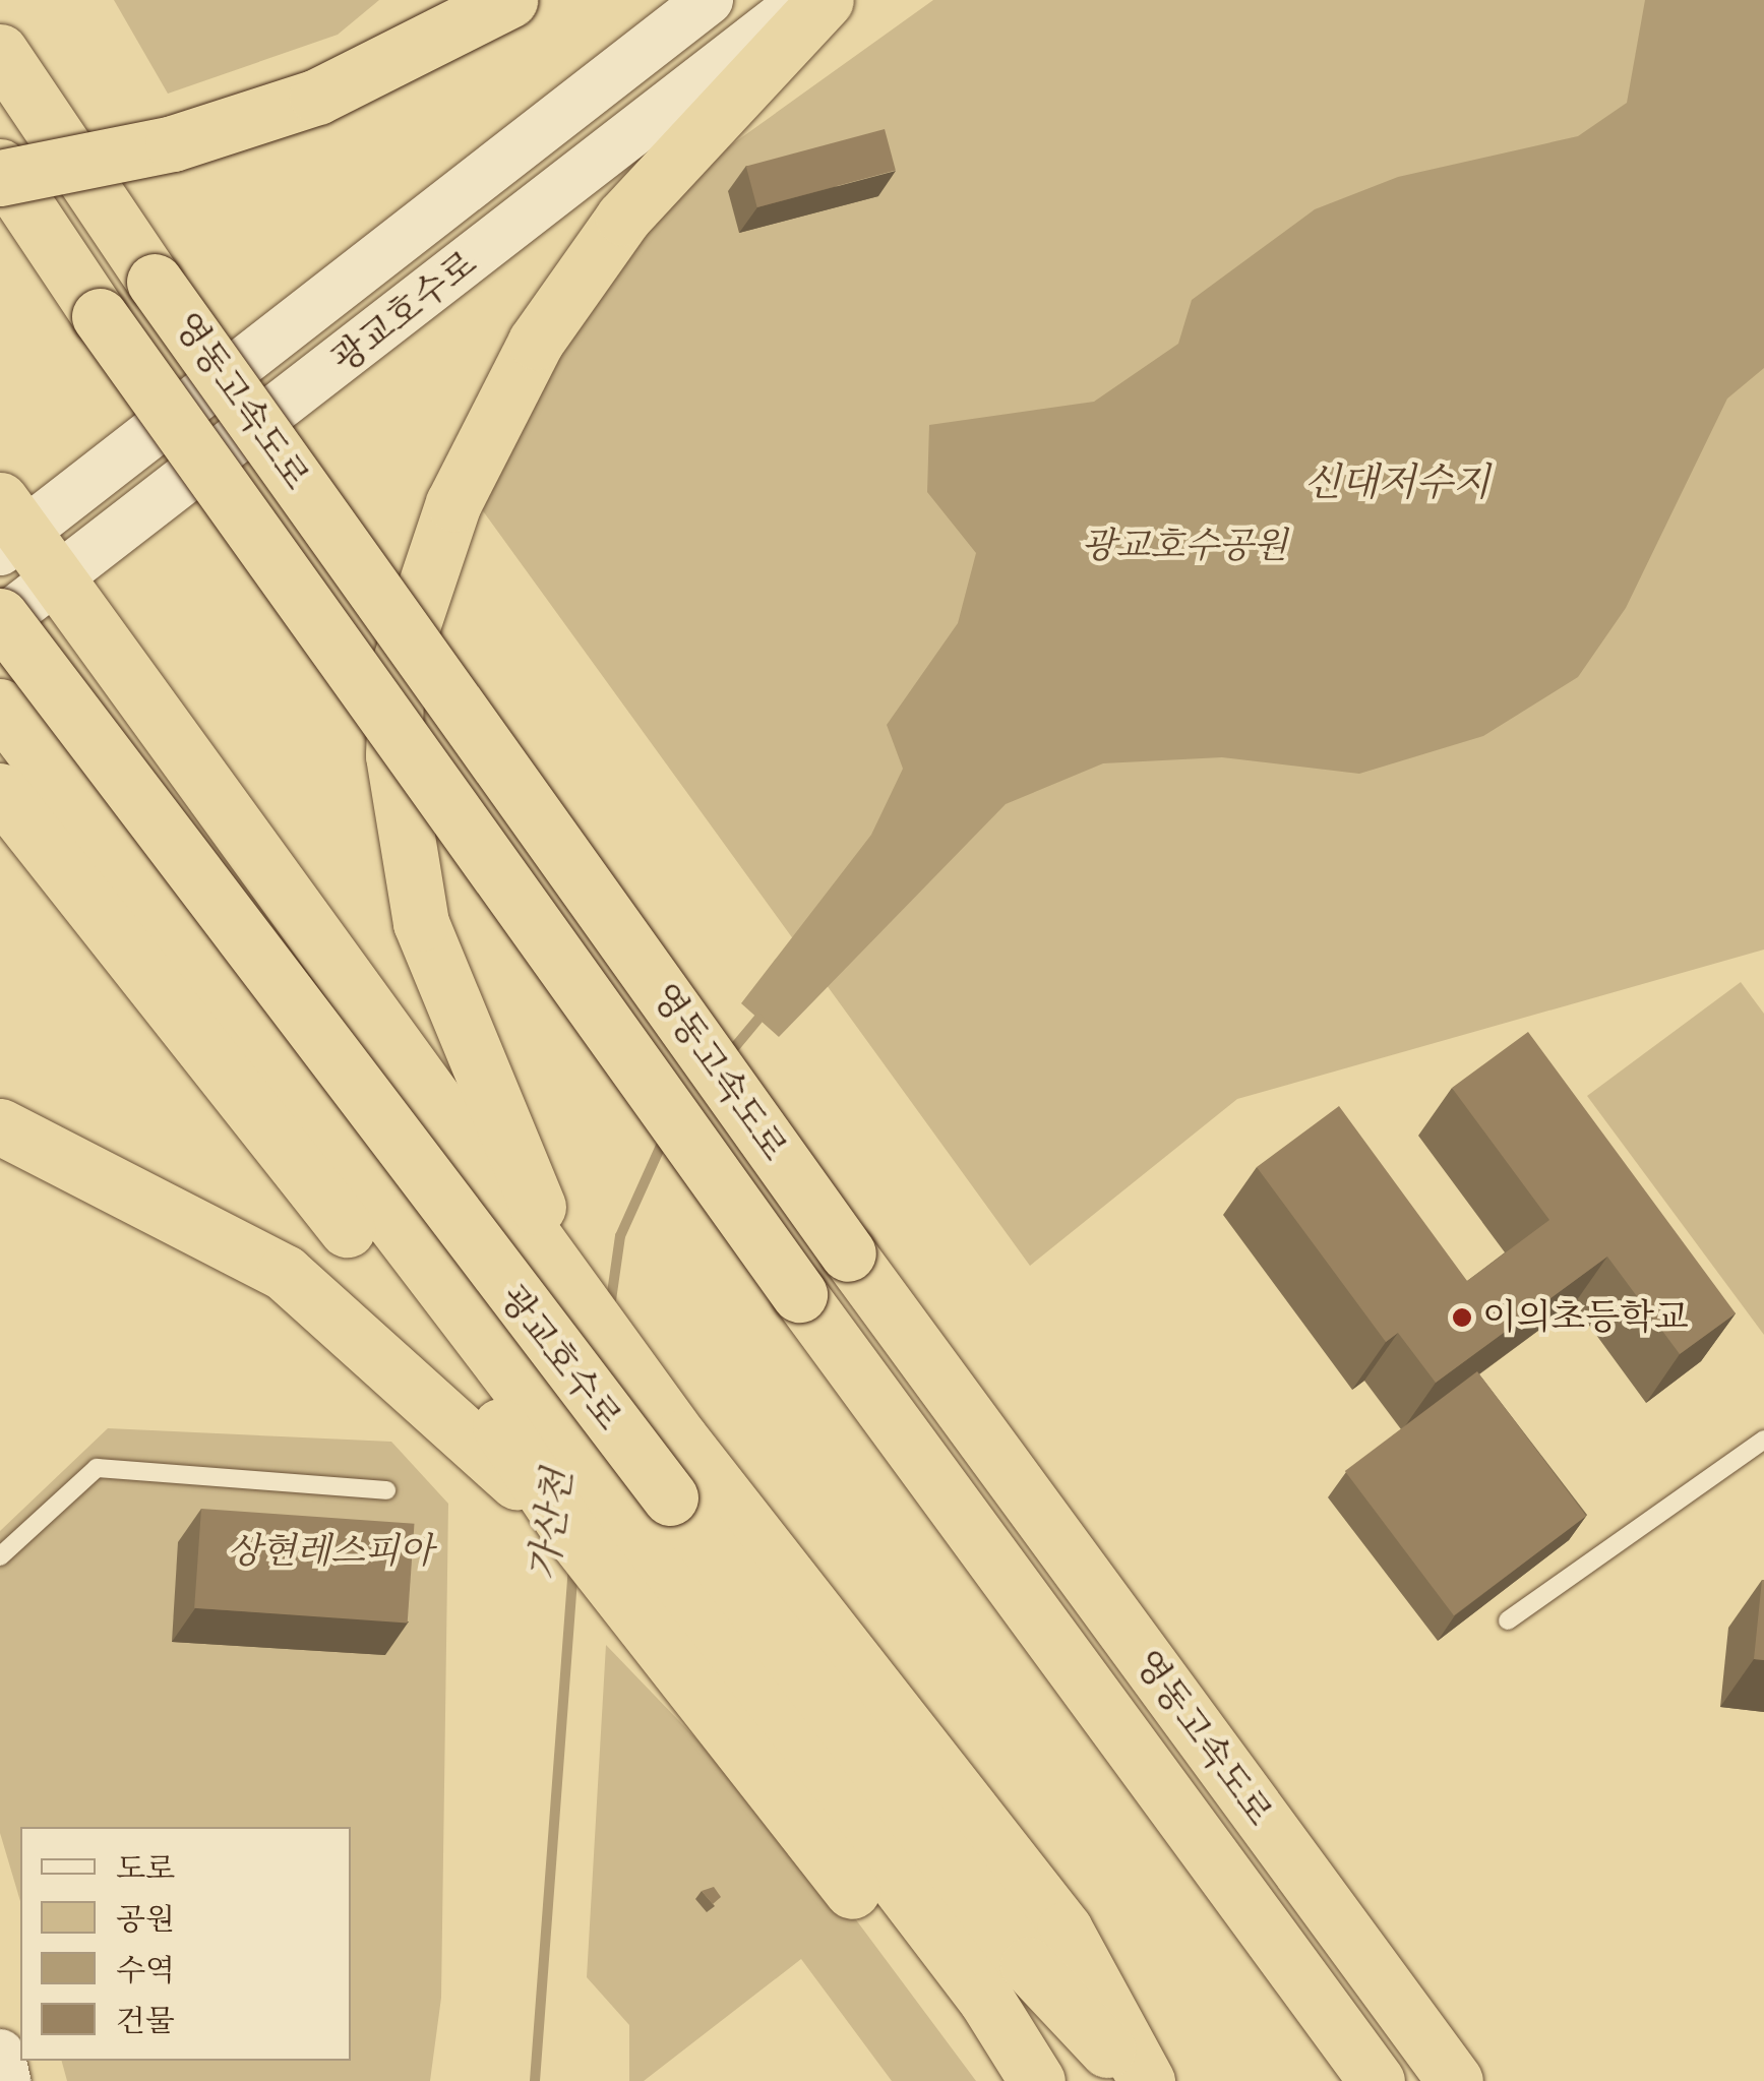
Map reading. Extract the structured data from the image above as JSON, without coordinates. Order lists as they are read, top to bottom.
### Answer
{
  "streets": {
    "highway": ["광교호수로", "영동고속도로"]
  },
  "water": ["신대저수지", "가산천"],
  "parks": ["광교호수공원", "상현레스피아"],
  "places": ["이의초등학교"],
  "legend": [
    "도로",
    "공원",
    "수역",
    "건물"
  ]
}
